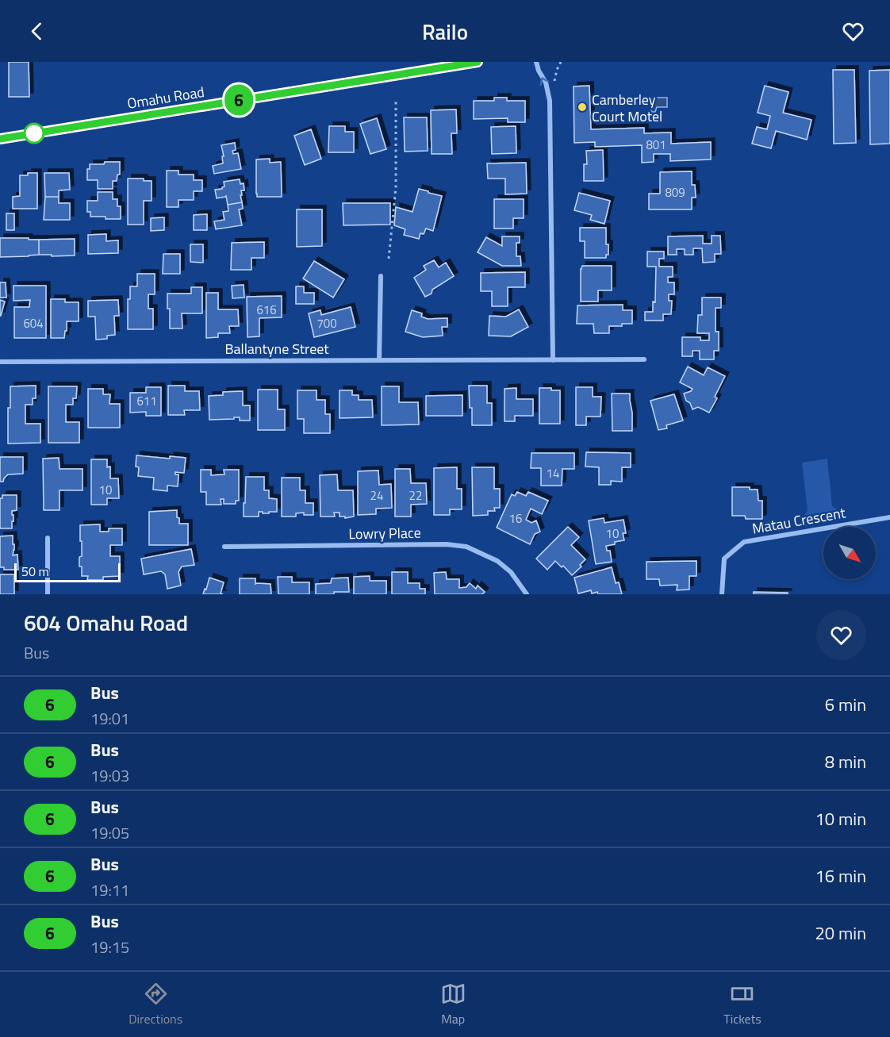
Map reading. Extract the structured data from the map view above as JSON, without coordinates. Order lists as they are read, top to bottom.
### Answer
{
  "streets": {
    "main road": ["Omahu Road"],
    "street": ["Ballantyne Street", "Matau Crescent", "Lowry Place"]
  },
  "places": ["Camberley Court Motel"],
  "lines": ["bus line 6"],
  "house_numbers": [
    "801",
    "809",
    "616",
    "604",
    "700",
    "611",
    "14",
    "10",
    "24",
    "22",
    "16",
    "10"
  ],
  "scale_bar": "50 m",
  "north": "bottom right",
  "page": {
    "header": "Railo",
    "on_map": "6",
    "scale": "50 m",
    "heading": ["604 Omahu Road", "Bus"],
    "list": [
      {
        "mark": "6",
        "name": "Bus",
        "note": "19:01",
        "value": "6 min"
      },
      {
        "mark": "6",
        "name": "Bus",
        "note": "19:03",
        "value": "8 min"
      },
      {
        "mark": "6",
        "name": "Bus",
        "note": "19:05",
        "value": "10 min"
      },
      {
        "mark": "6",
        "name": "Bus",
        "note": "19:11",
        "value": "16 min"
      },
      {
        "mark": "6",
        "name": "Bus",
        "note": "19:15",
        "value": "20 min"
      }
    ],
    "tabs": ["Directions", "Map", "Tickets"]
  }
}
